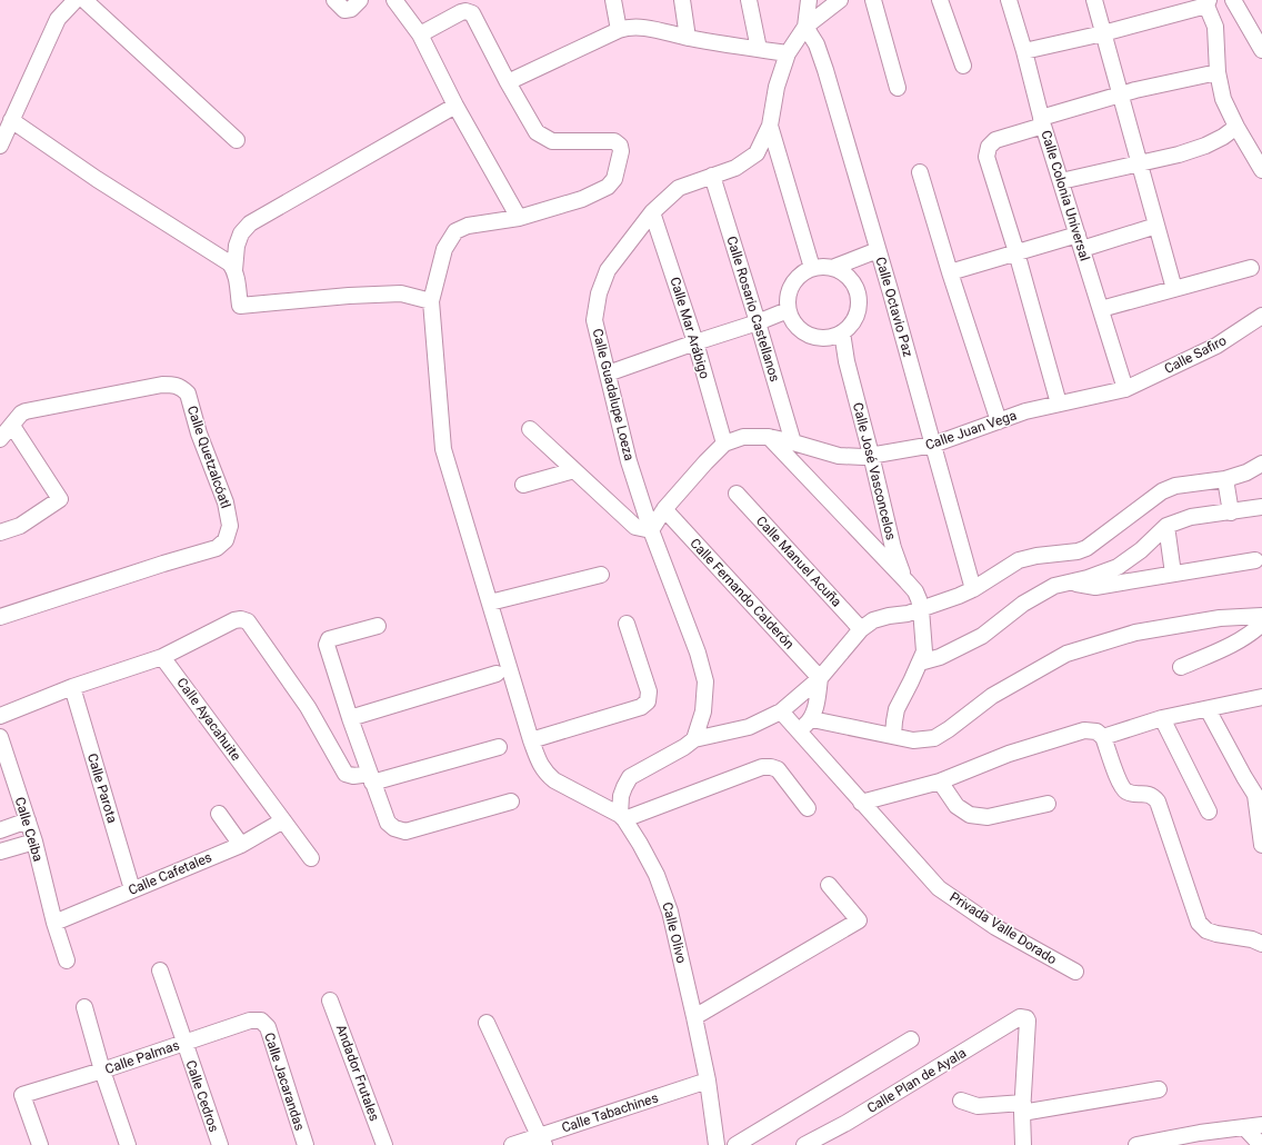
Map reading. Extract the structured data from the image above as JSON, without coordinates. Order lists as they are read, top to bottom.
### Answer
{
  "streets": {
    "street": [
      "Calle Colonia Universal",
      "Calle Octavio Paz",
      "Calle Rosario Castellanos",
      "Calle Mar Arábigo",
      "Calle Safiro",
      "Calle Guadalupe Loeza",
      "Calle Juan Vega",
      "Calle Quetzalcóatl",
      "Calle José Vasconcelos",
      "Calle Manuel Acuña",
      "Calle Fernando Calderón",
      "Calle Ayacahuite",
      "Calle Parota",
      "Calle Ceiba",
      "Calle Cafetales",
      "Privada Valle Dorado",
      "Calle Olivo",
      "Calle Palmas",
      "Andador Frutales",
      "Calle Plan de Ayala",
      "Calle Jacarandas",
      "Calle Cedros",
      "Calle Tabachines"
    ]
  },
  "crossings": [
    ["Calle Colonia Universal", "Calle Safiro"],
    ["Calle Colonia Universal", "Calle Juan Vega"],
    ["Calle Octavio Paz", "Calle Guadalupe Loeza"],
    ["Calle Octavio Paz", "Calle Juan Vega"],
    ["Calle Rosario Castellanos", "Calle Guadalupe Loeza"],
    ["Calle Rosario Castellanos", "Calle Juan Vega"],
    ["Calle Mar Arábigo", "Calle Guadalupe Loeza"],
    ["Calle Mar Arábigo", "Calle Juan Vega"],
    ["Calle Safiro", "Calle Juan Vega"],
    ["Calle Guadalupe Loeza", "Calle Juan Vega"],
    ["Calle Juan Vega", "Calle José Vasconcelos"],
    ["Calle Juan Vega", "Calle Fernando Calderón"],
    ["Calle Ayacahuite", "Calle Cafetales"],
    ["Calle Parota", "Calle Cafetales"],
    ["Calle Ceiba", "Calle Cafetales"],
    ["Calle Olivo", "Calle Tabachines"],
    ["Calle Palmas", "Calle Jacarandas"],
    ["Calle Palmas", "Calle Cedros"]
  ]
}
